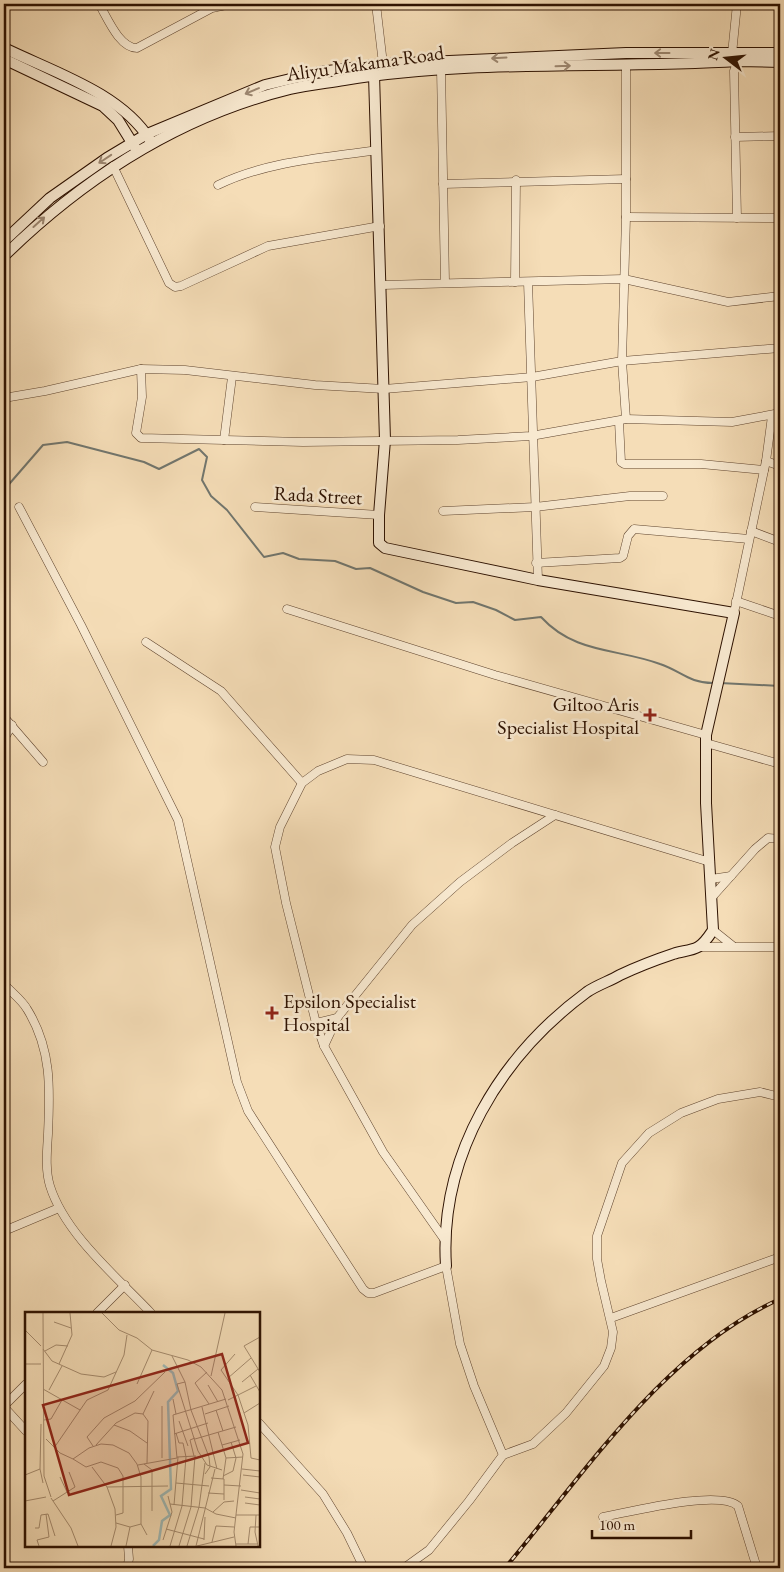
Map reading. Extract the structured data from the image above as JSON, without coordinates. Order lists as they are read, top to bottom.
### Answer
{
  "streets": {
    "street": ["Aliyu Makama Road", "Rada Street"]
  },
  "places": {
    "health": ["Giltoo Aris Specialist Hospital", "Epsilon Specialist Hospital"]
  },
  "scale_bar": "100 m",
  "north": "left"
}
